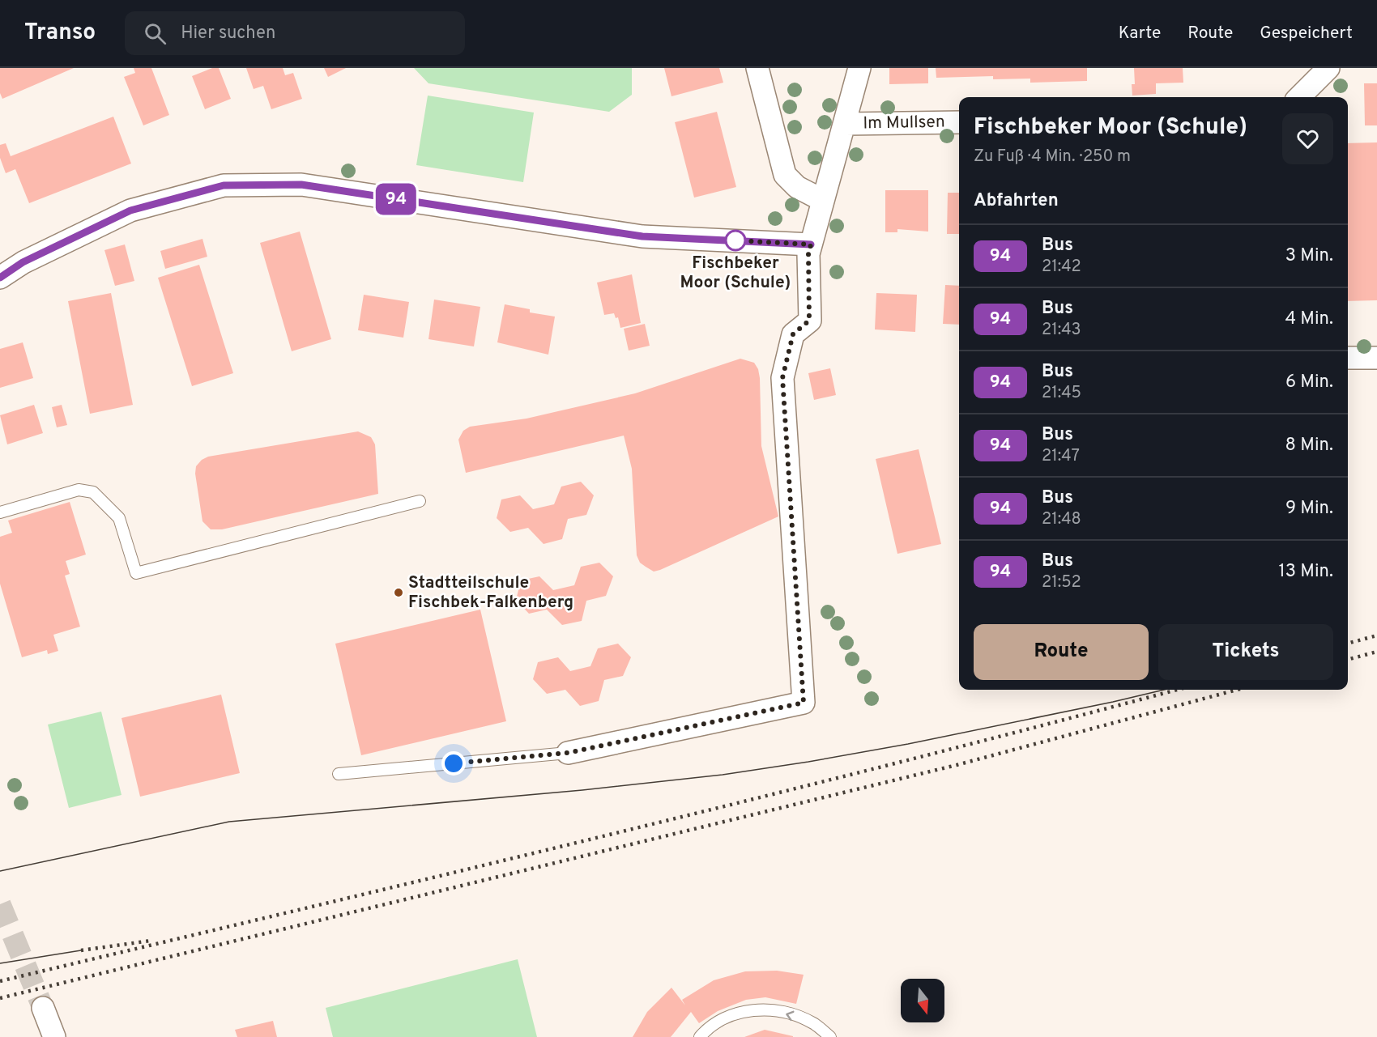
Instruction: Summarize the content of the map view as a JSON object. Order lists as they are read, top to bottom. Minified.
{"streets":{"street":["Im Mullsen"]},"places":["Fischbeker Moor (Schule)","Stadtteilschule Fischbek-Falkenberg"],"lines":["bus line 94"],"north":"bottom","page":{"header":"Transo","search":"Hier suchen","nav":["Karte","Route","Gespeichert"],"on_map":"94","heading":[["Fischbeker Moor (Schule)","Zu Fuß · 4 Min. · 250 m"],"Abfahrten"],"list":[{"mark":"94","name":"Bus","note":"21:42","value":"3 Min."},{"mark":"94","name":"Bus","note":"21:43","value":"4 Min."},{"mark":"94","name":"Bus","note":"21:45","value":"6 Min."},{"mark":"94","name":"Bus","note":"21:47","value":"8 Min."},{"mark":"94","name":"Bus","note":"21:48","value":"9 Min."},{"mark":"94","name":"Bus","note":"21:52","value":"13 Min."}],"buttons":["Route","Tickets"]}}
